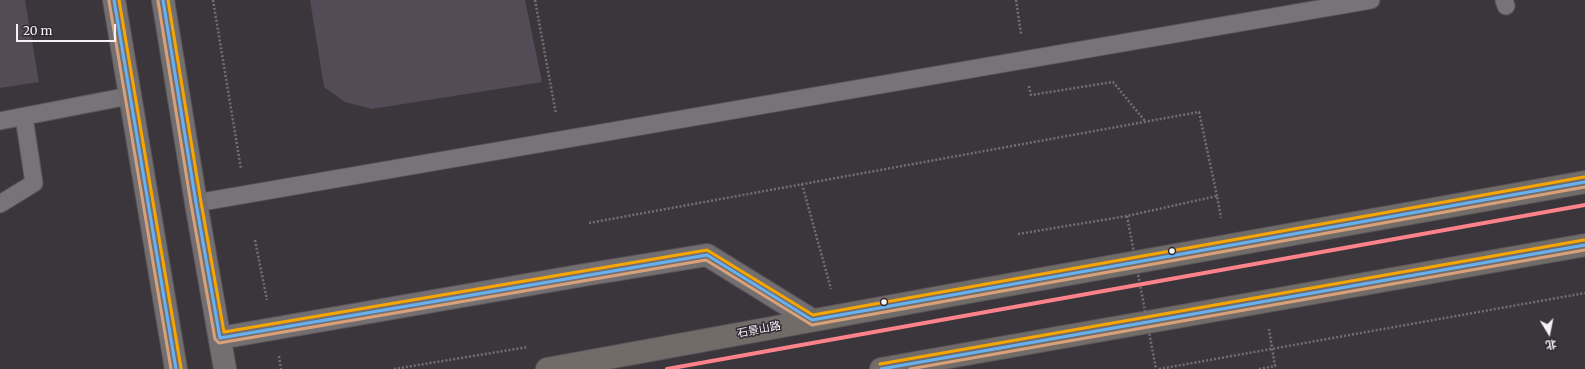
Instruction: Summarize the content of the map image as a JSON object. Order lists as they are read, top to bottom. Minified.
{"streets":{"highway":["石景山路"]},"scale_bar":"20 m","north":"bottom"}
